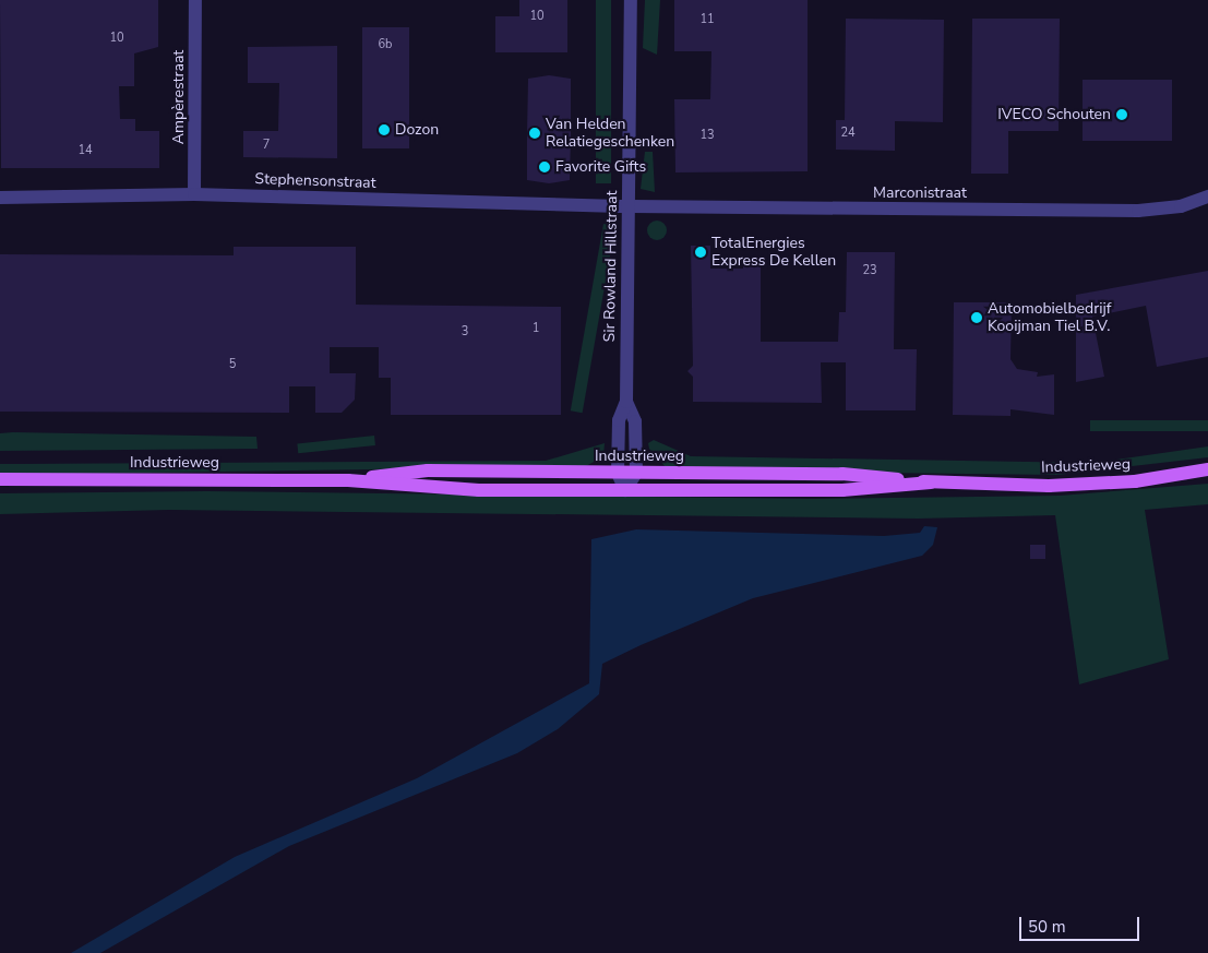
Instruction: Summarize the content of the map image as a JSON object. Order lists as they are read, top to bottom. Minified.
{"streets":{"main road":["Industrieweg"],"street":["Ampèrestraat","Stephensonstraat","Marconistraat","Sir Rowland Hillstraat"]},"crossings":[["Ampèrestraat","Stephensonstraat"],["Stephensonstraat","Marconistraat"],["Stephensonstraat","Sir Rowland Hillstraat"],["Marconistraat","Sir Rowland Hillstraat"],["Sir Rowland Hillstraat","Industrieweg"]],"places":["IVECO Schouten","Dozon","Van Helden Relatiegeschenken","Favorite Gifts","TotalEnergies Express De Kellen","Automobielbedrijf Kooijman Tiel B.V."],"house_numbers":["10","11","10","6b","24","13","7","14","23","1","3","5"],"scale_bar":"50 m"}
